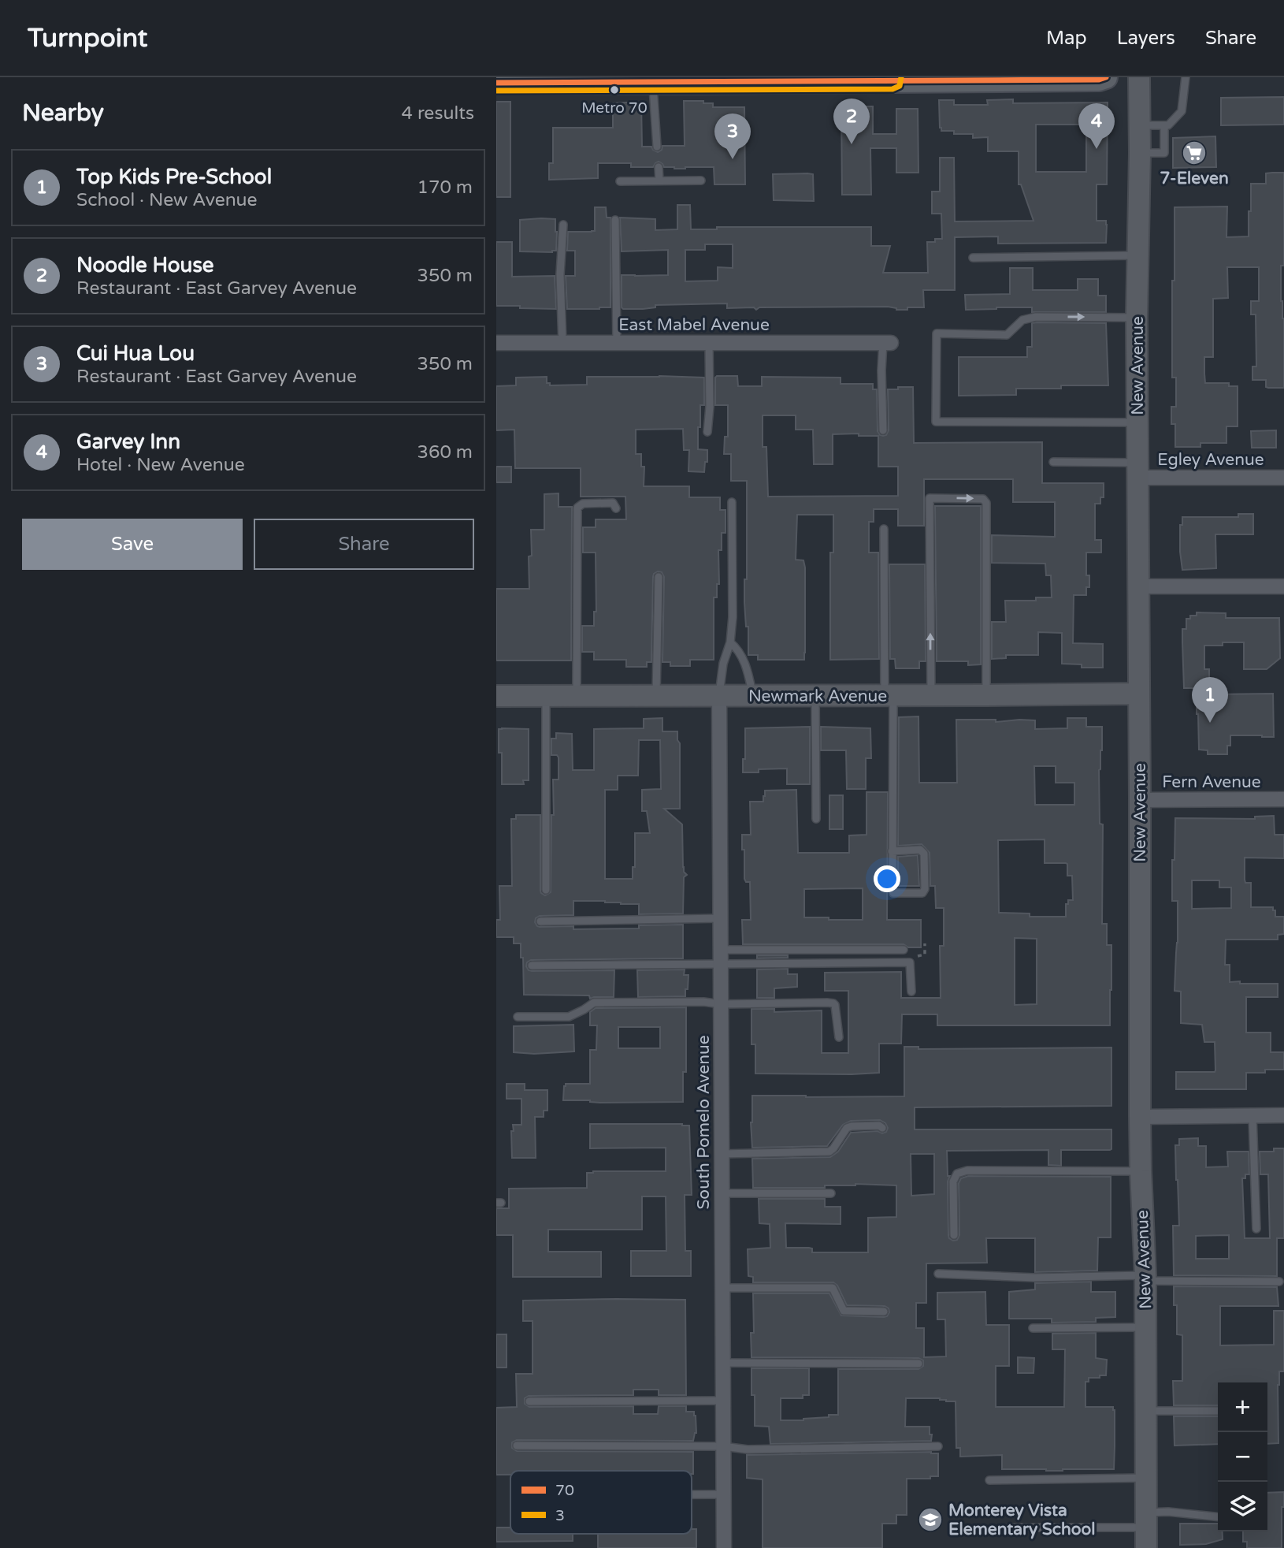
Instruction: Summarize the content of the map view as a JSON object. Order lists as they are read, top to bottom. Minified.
{"streets":{"street":["East Mabel Avenue","New Avenue","Egley Avenue","Newmark Avenue","Fern Avenue","South Pomelo Avenue"]},"crossings":[["New Avenue","Egley Avenue"],["New Avenue","Newmark Avenue"],["New Avenue","Fern Avenue"],["Newmark Avenue","South Pomelo Avenue"]],"places":{"other":["Metro 70"],"supermarket":["7-Eleven"],"school or university":["Monterey Vista Elementary School"]},"lines":["transit line 70","transit line 3"],"legend":["70","3"],"page":{"header":"Turnpoint","nav":["Map","Layers","Share"],"heading":["Nearby","4 results"],"pins":["2","4","3","1"],"list":[{"mark":"1","name":"Top Kids Pre-School","note":"School · New Avenue","value":"170 m"},{"mark":"2","name":"Noodle House","note":"Restaurant · East Garvey Avenue","value":"350 m"},{"mark":"3","name":"Cui Hua Lou","note":"Restaurant · East Garvey Avenue","value":"350 m"},{"mark":"4","name":"Garvey Inn","note":"Hotel · New Avenue","value":"360 m"}],"buttons":["Save","Share"],"map_buttons":["+","−"]}}
